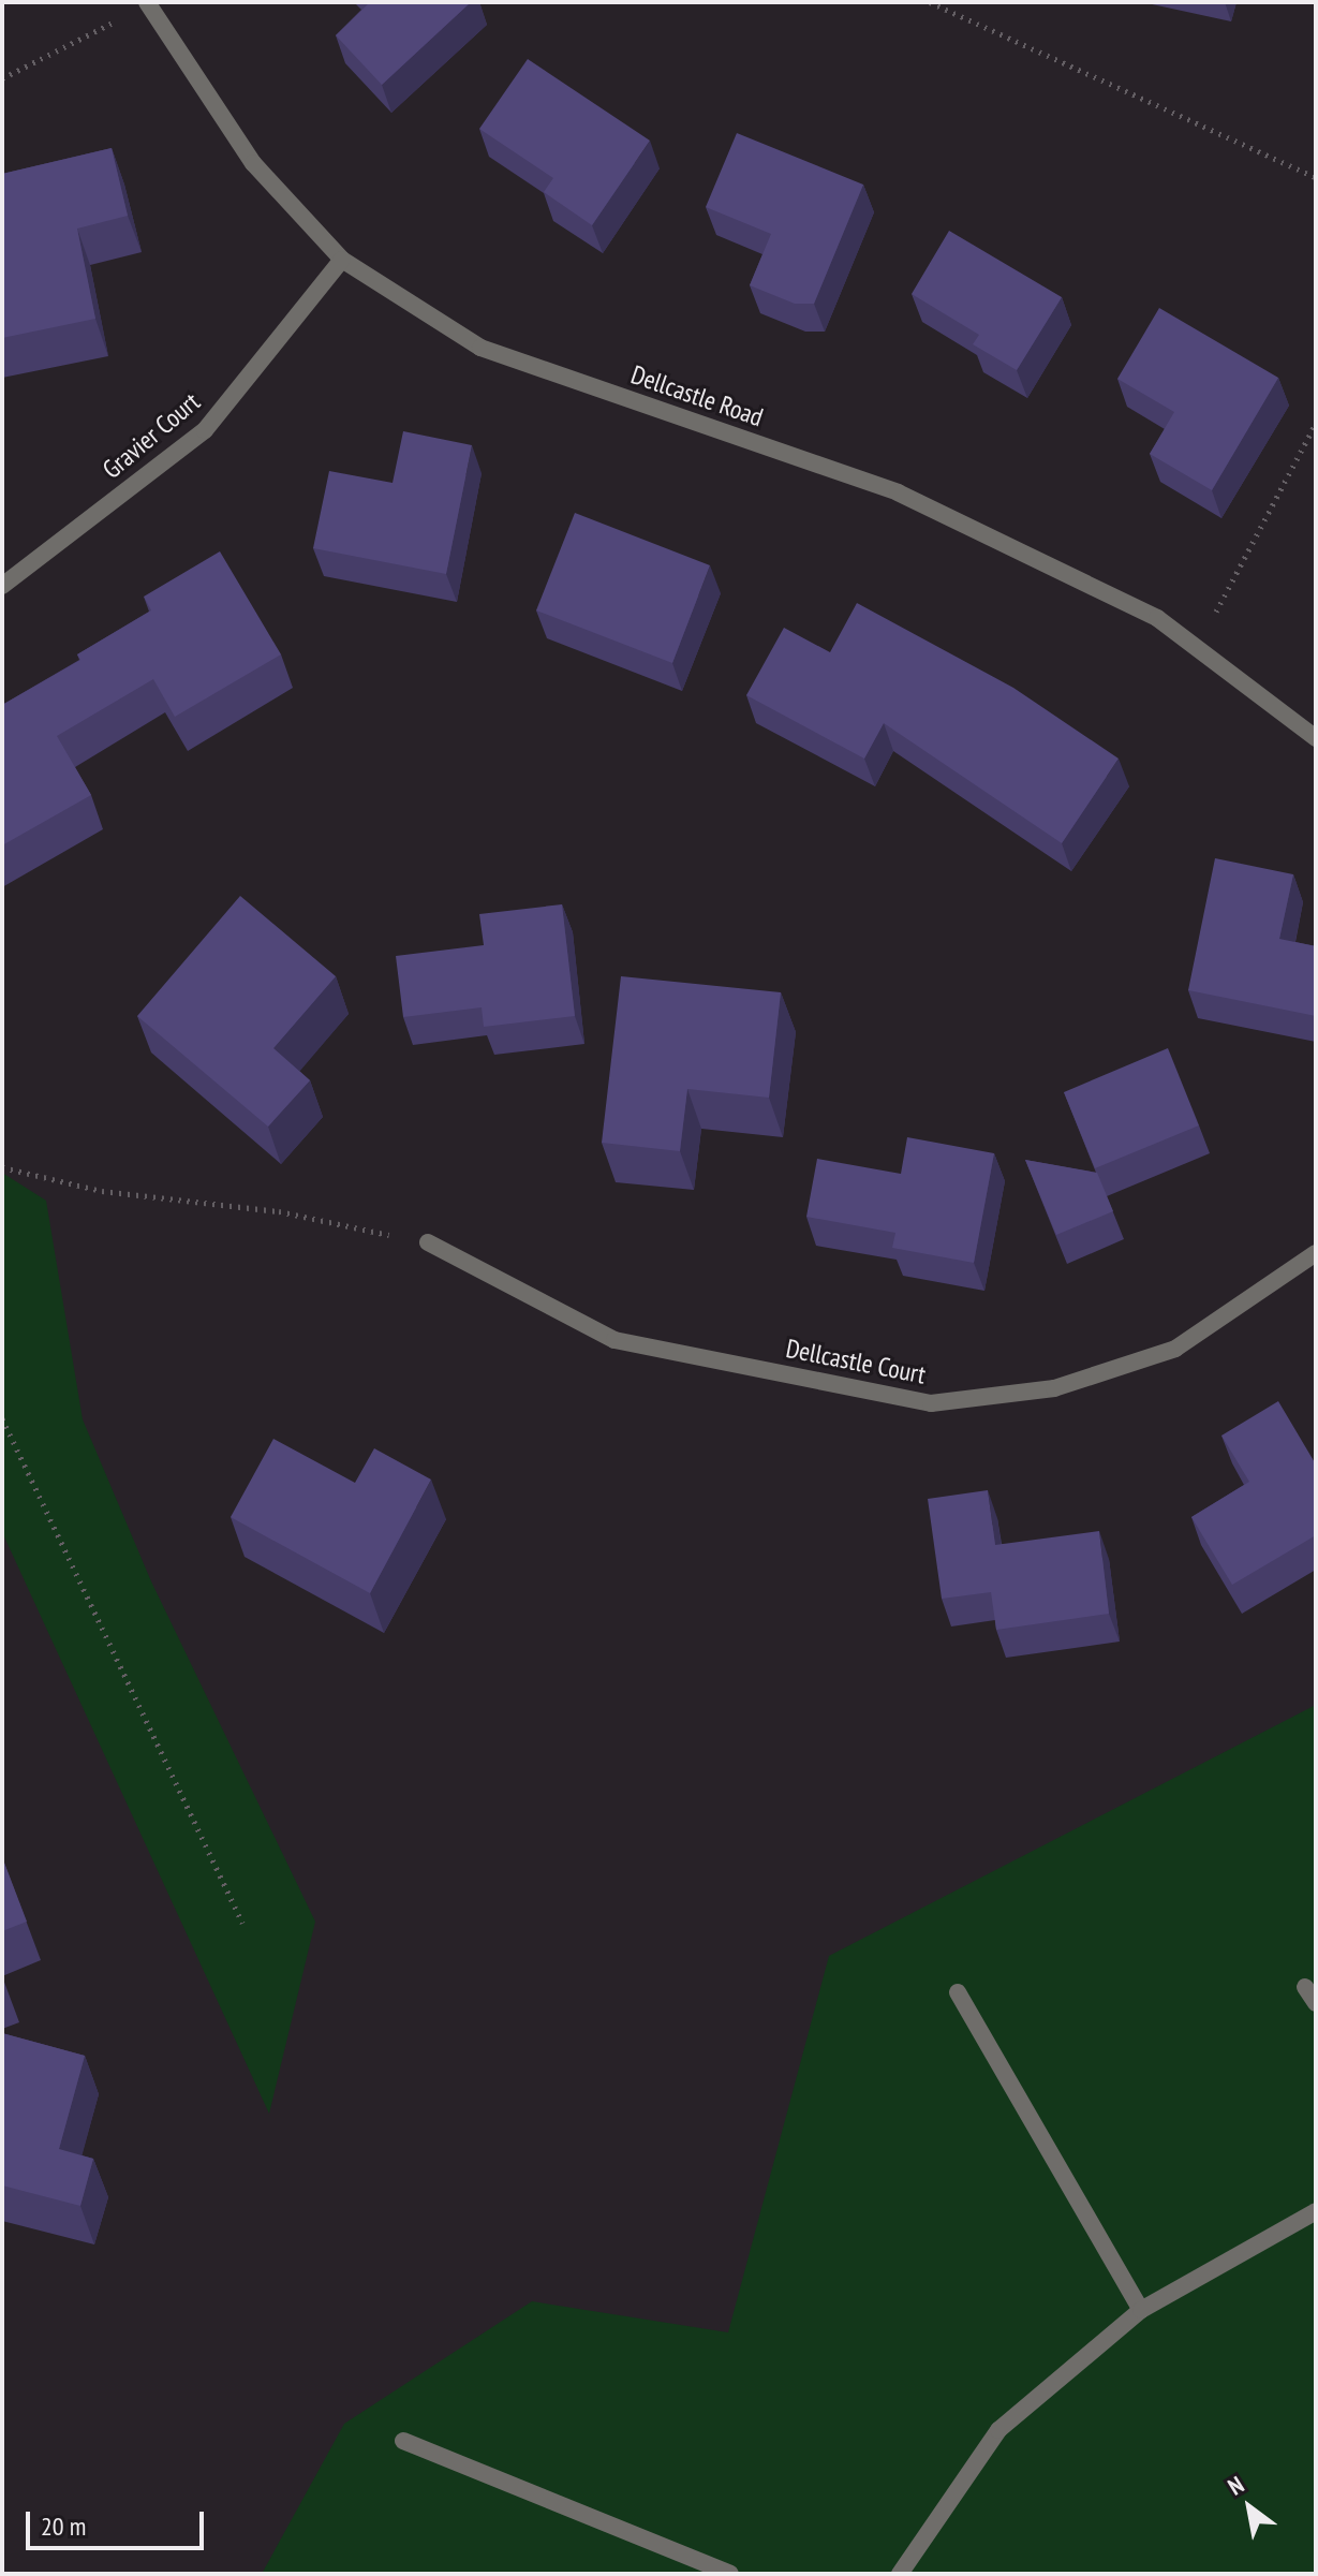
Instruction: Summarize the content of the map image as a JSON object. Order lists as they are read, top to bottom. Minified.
{"streets":{"street":["Dellcastle Road","Gravier Court","Dellcastle Court"]},"crossings":[["Dellcastle Road","Gravier Court"]],"scale_bar":"20 m","north":"top left"}
